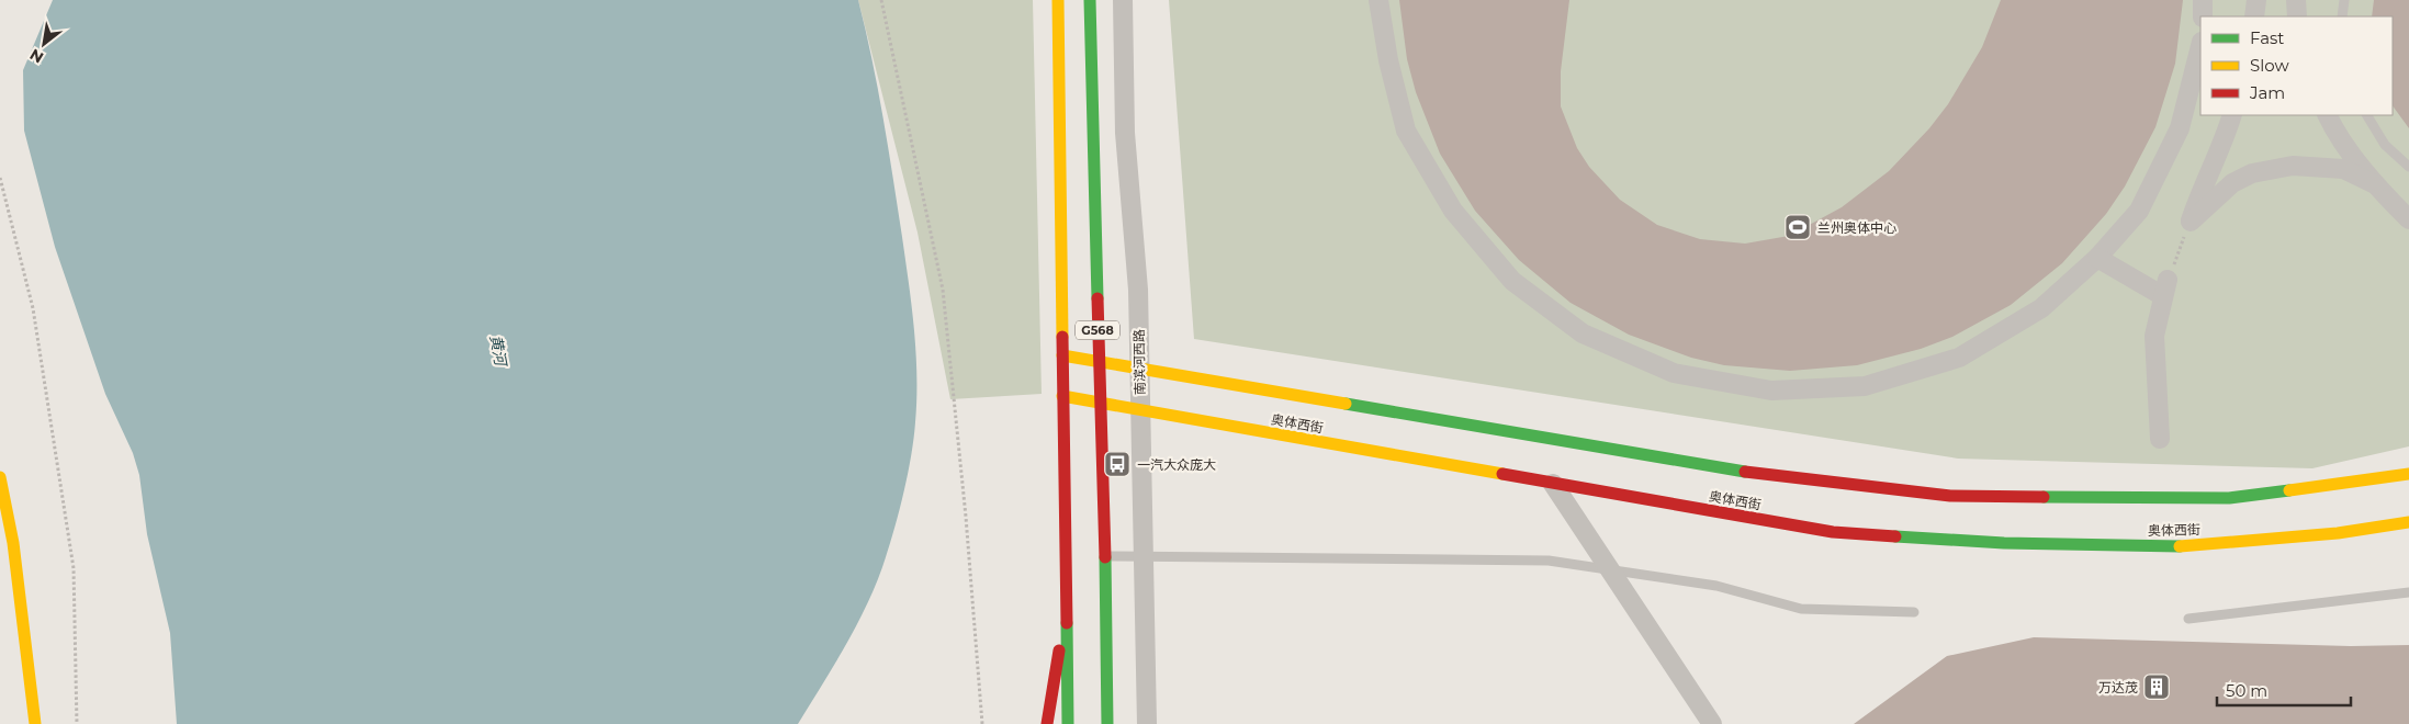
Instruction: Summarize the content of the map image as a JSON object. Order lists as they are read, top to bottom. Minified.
{"streets":{"main road":["G568","奥体西街"],"street":["南滨河西路"]},"crossings":[["G568","奥体西街"],["南滨河西路","奥体西街"]],"water":["黄河"],"places":{"sports":["兰州奥体中心"],"bus stop":["一汽大众庞大"],"building":["万达茂"]},"legend":["Fast","Slow","Jam"],"scale_bar":"50 m","north":"bottom left"}
